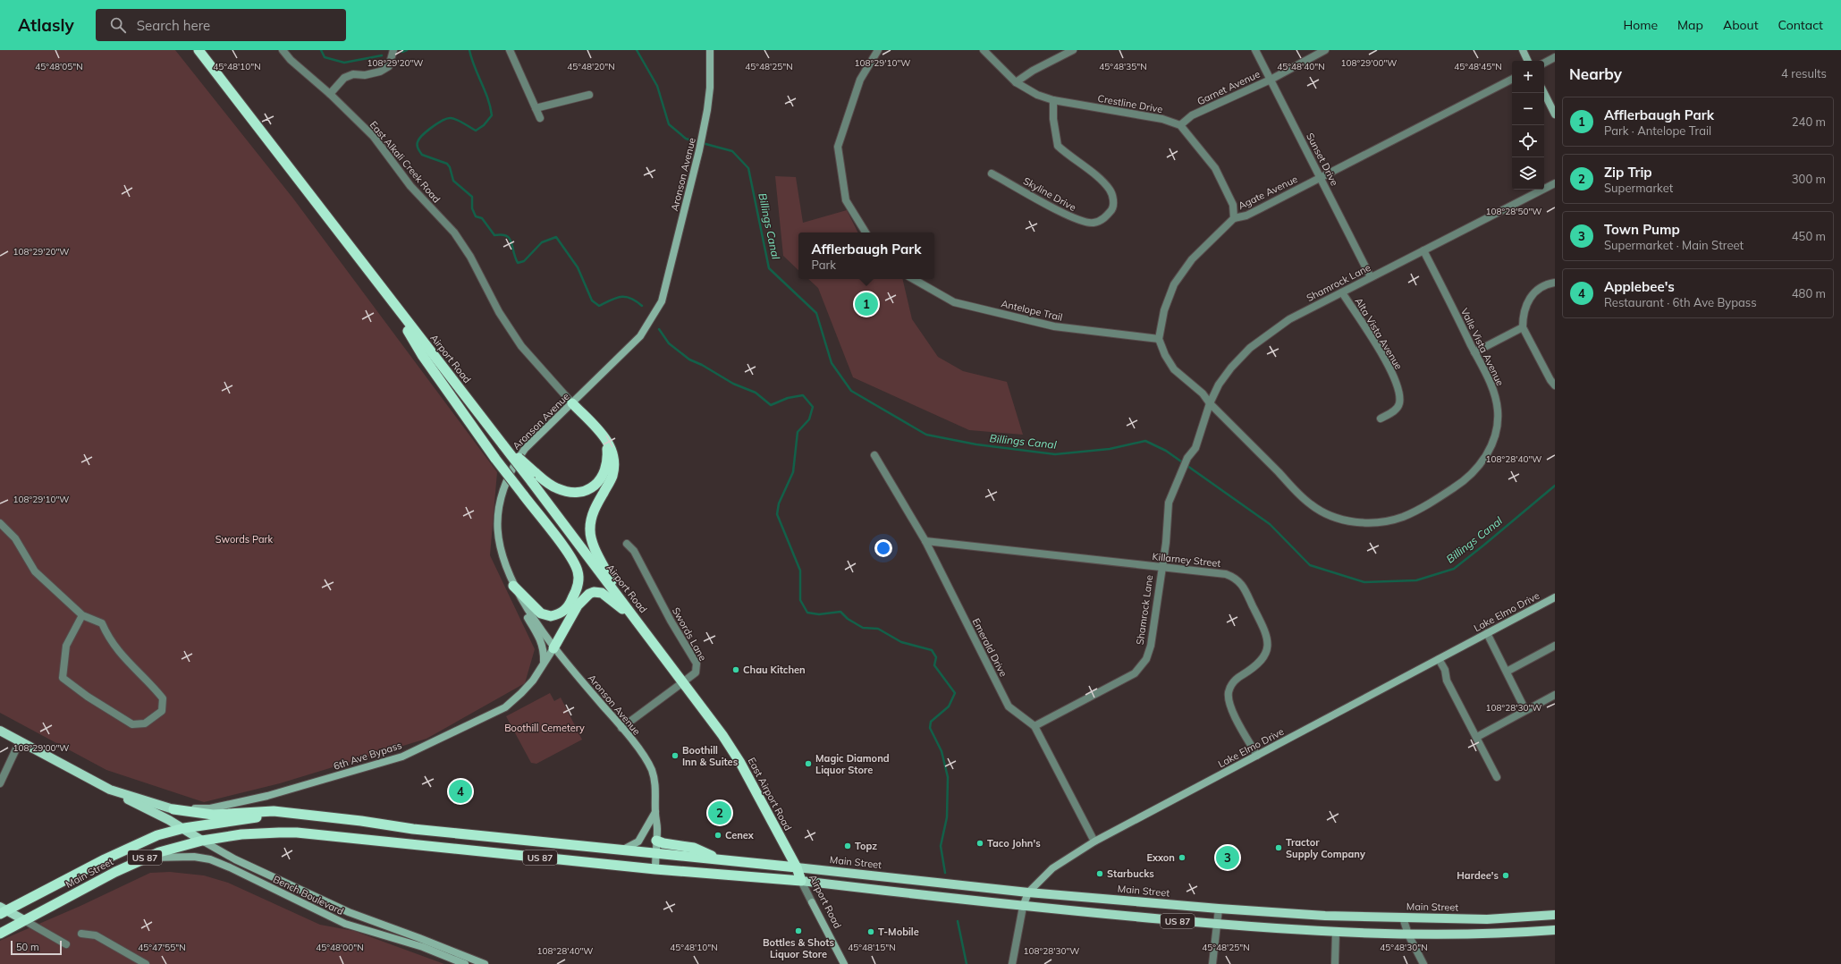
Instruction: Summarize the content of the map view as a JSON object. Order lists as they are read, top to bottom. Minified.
{"streets":{"highway":["Airport Road","East Airport Road","US 87","Main Street"],"main road":["Aronson Avenue","Lake Elmo Drive","6th Ave Bypass","Bench Boulevard"],"street":["Garnet Avenue","Crestline Drive","Sunset Drive","East Alkali Creek Road","Agate Avenue","Skyline Drive","Shamrock Lane","Antelope Trail","Alta Vista Avenue","Valle Vista Avenue","Killarney Street","Swords Lane","Emerald Drive"]},"crossings":[["Garnet Avenue","Crestline Drive"],["Garnet Avenue","Sunset Drive"],["Crestline Drive","Skyline Drive"],["Sunset Drive","Agate Avenue"],["Sunset Drive","Shamrock Lane"],["East Alkali Creek Road","Aronson Avenue"],["Aronson Avenue","Swords Lane"],["Aronson Avenue","6th Ave Bypass"],["Aronson Avenue","US 87"],["Aronson Avenue","Main Street"],["Agate Avenue","Antelope Trail"],["Shamrock Lane","Alta Vista Avenue"],["Shamrock Lane","Valle Vista Avenue"],["Shamrock Lane","Killarney Street"],["Shamrock Lane","Emerald Drive"],["Airport Road","Swords Lane"],["Airport Road","East Airport Road"],["Airport Road","US 87"],["Airport Road","Main Street"],["Killarney Street","Lake Elmo Drive"],["Killarney Street","Emerald Drive"],["Lake Elmo Drive","Emerald Drive"],["Lake Elmo Drive","US 87"],["Lake Elmo Drive","Main Street"],["Swords Lane","East Airport Road"],["East Airport Road","US 87"],["East Airport Road","Main Street"],["US 87","Main Street"],["Main Street","Bench Boulevard"]],"water":["Billings Canal"],"parks":["Swords Park","Boothill Cemetery"],"places":["Chau Kitchen","Boothill Inn & Suites","Magic Diamond Liquor Store","Cenex","Taco John's","Topz","Tractor Supply Company","Exxon","Starbucks","Hardee's","Bottles & Shots Liquor Store","T-Mobile"],"scale_bar":"50 m","page":{"header":"Atlasly","search":"Search here","nav":["Home","Map","About","Contact"],"heading":["Nearby","4 results"],"map_buttons":["+","−"],"list":[{"mark":"1","name":"Afflerbaugh Park","note":"Park · Antelope Trail","value":"240 m"},{"mark":"2","name":"Zip Trip","note":"Supermarket","value":"300 m"},{"mark":"3","name":"Town Pump","note":"Supermarket · Main Street","value":"450 m"},{"mark":"4","name":"Applebee's","note":"Restaurant · 6th Ave Bypass","value":"480 m"}],"popup":["Afflerbaugh Park","Park"],"pins":["1","4","2","3"],"scale":"50 m"},"coordinates":["108°29'20\"W","108°29'10\"W","108°29'00\"W","45°48'05\"N","45°48'10\"N","45°48'20\"N","45°48'25\"N","45°48'35\"N","45°48'40\"N","45°48'45\"N","108°28'50\"W","108°28'40\"W","108°28'30\"W","45°47'55\"N","45°48'00\"N","45°48'15\"N","45°48'30\"N"]}
